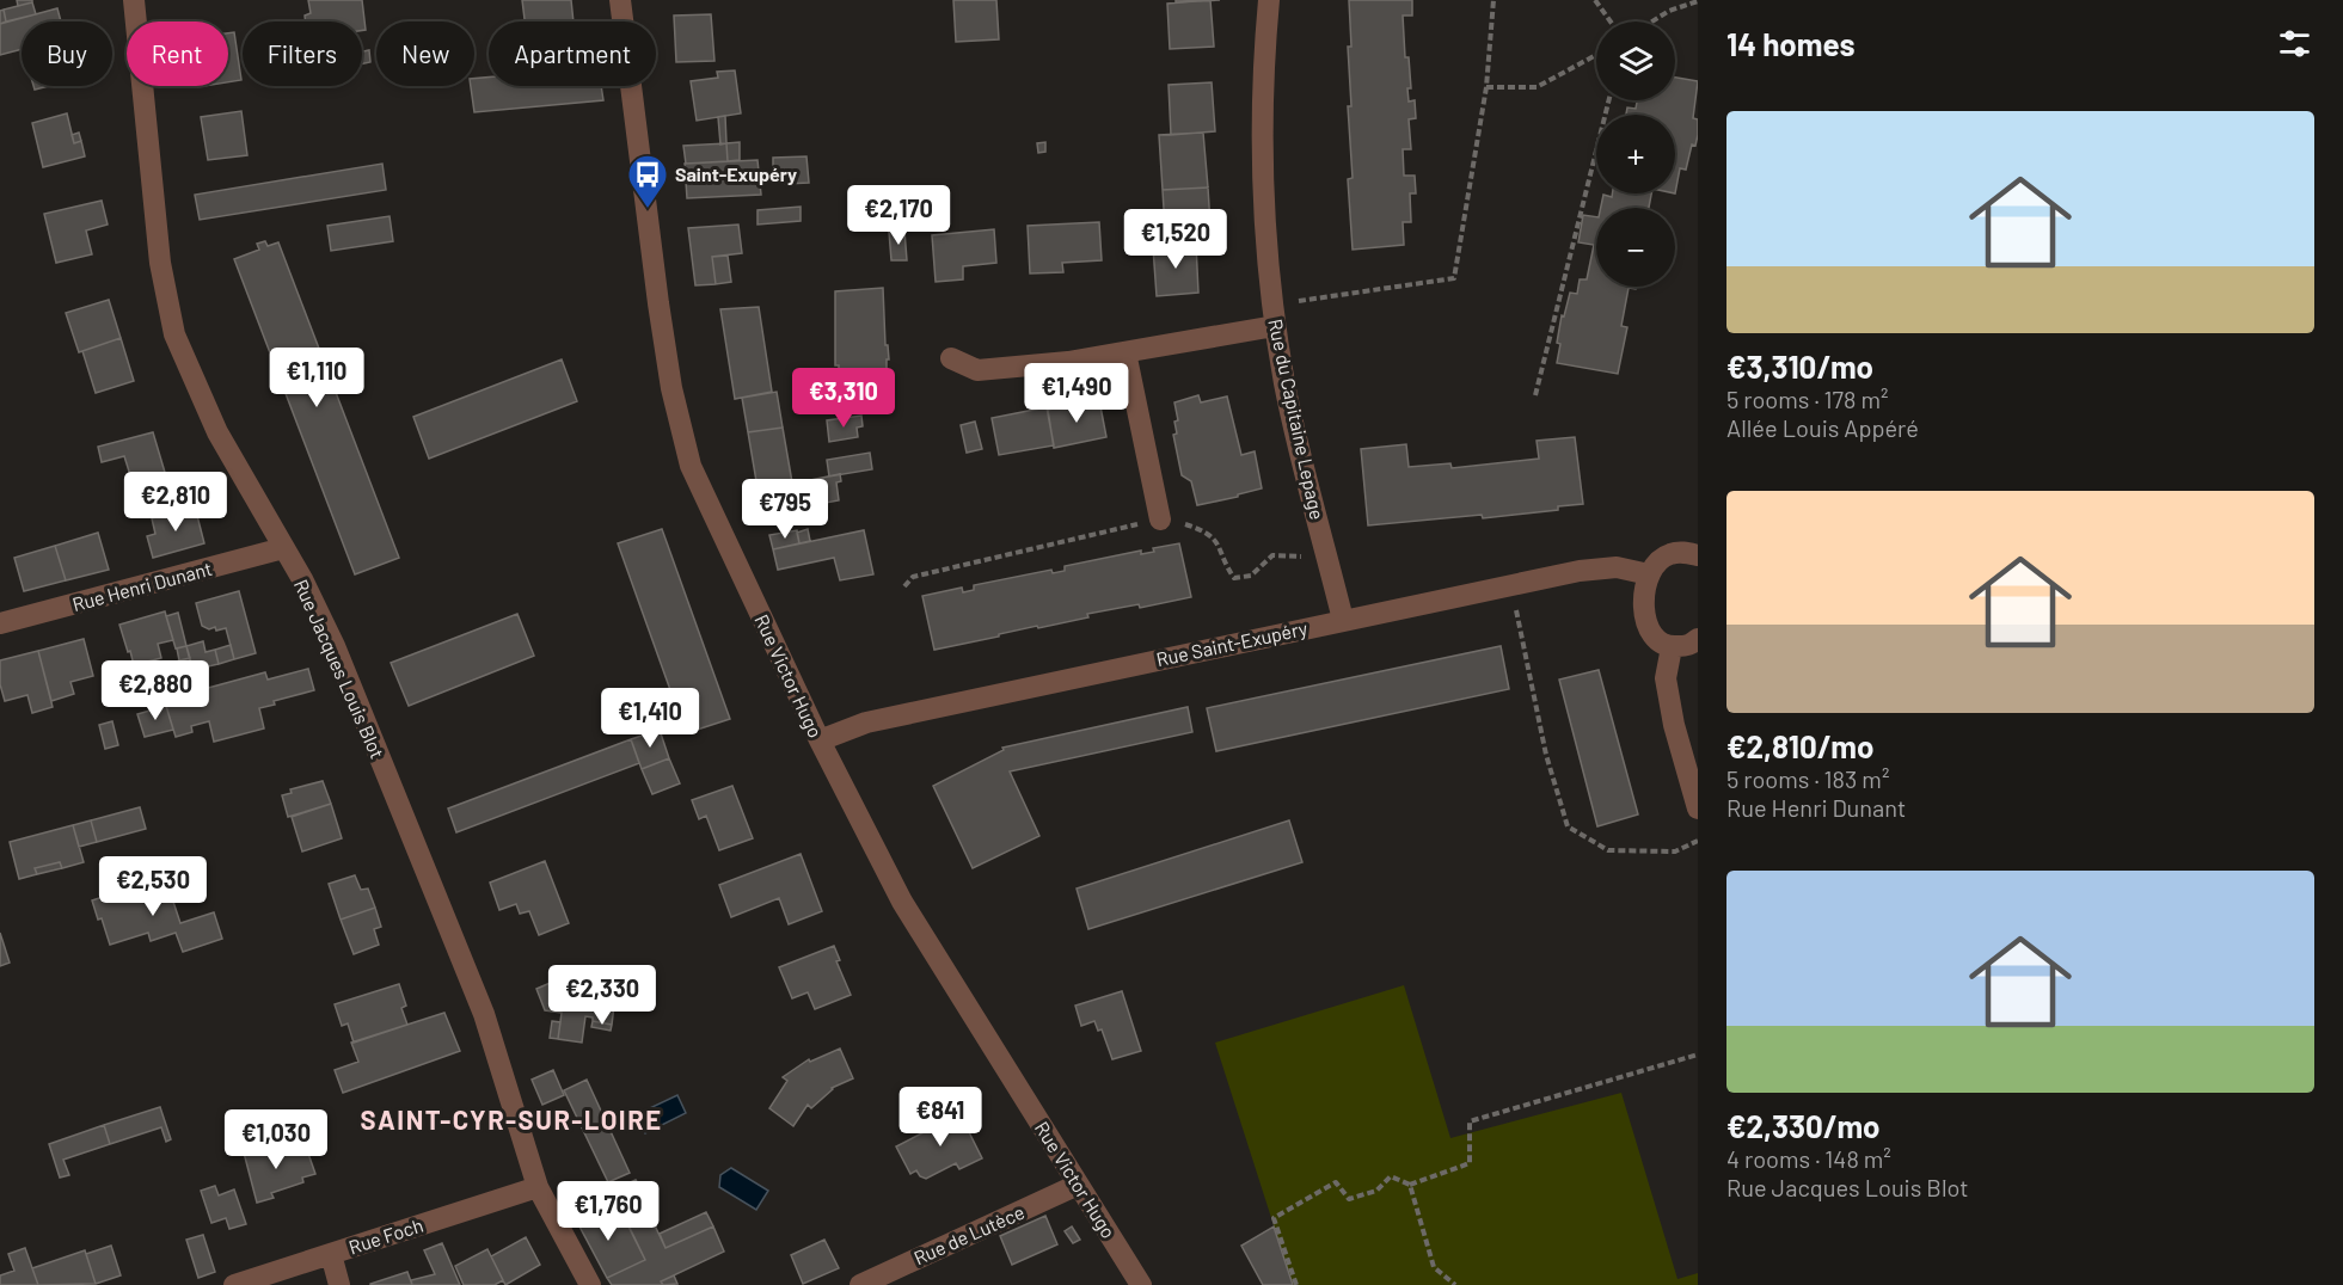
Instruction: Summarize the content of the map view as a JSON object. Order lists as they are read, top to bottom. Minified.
{"streets":{"street":["Rue du Capitaine Lepage","Rue Henri Dunant","Rue Saint-Exupéry","Rue Jacques Louis Blot","Rue Victor Hugo","Rue de Lutèce","Rue Foch"]},"crossings":[["Rue du Capitaine Lepage","Rue Saint-Exupéry"],["Rue Henri Dunant","Rue Jacques Louis Blot"],["Rue Saint-Exupéry","Rue Victor Hugo"],["Rue Jacques Louis Blot","Rue Foch"],["Rue Victor Hugo","Rue de Lutèce"]],"districts":["SAINT-CYR-SUR-LOIRE"],"places":{"bus stop":["Saint-Exupéry"]},"page":{"heading":"14 homes","map_buttons":["+","−"],"chip":["Buy","Rent","Filters","New","Apartment"],"list":[{"name":"€3,310/mo","note":"5 rooms · 178 m² · Allée Louis Appéré"},{"name":"€2,810/mo","note":"5 rooms · 183 m² · Rue Henri Dunant"},{"name":"€2,330/mo","note":"4 rooms · 148 m² · Rue Jacques Louis Blot"}],"price":["€2,170","€1,520","€1,110","€1,490","€3,310","€2,810","€795","€2,880","€1,410","€2,530","€2,330","€841","€1,030","€1,760"]}}
